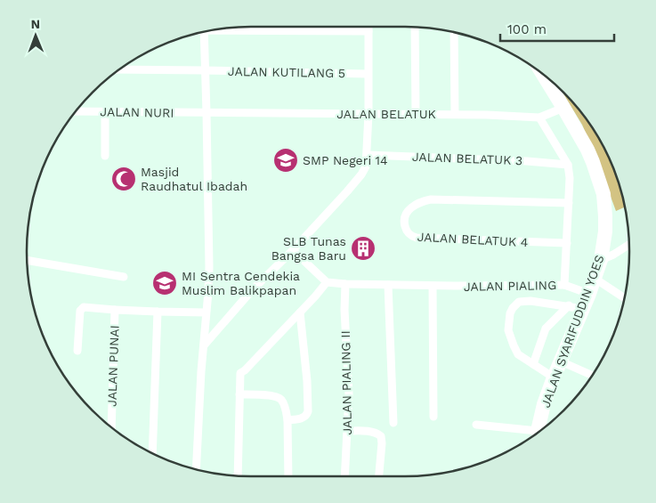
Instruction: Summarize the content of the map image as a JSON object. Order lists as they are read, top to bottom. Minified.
{"streets":{"highway":["JALAN SYARIFUDDIN YOES"],"street":["JALAN KUTILANG 5","JALAN NURI","JALAN BELATUK","JALAN BELATUK 3","JALAN BELATUK 4","JALAN PIALING","JALAN PUNAI","JALAN PIALING II"]},"crossings":[["JALAN NURI","JALAN BELATUK"],["JALAN BELATUK","JALAN PIALING"],["JALAN BELATUK","JALAN SYARIFUDDIN YOES"],["JALAN BELATUK 3","JALAN PIALING"],["JALAN BELATUK 4","JALAN PIALING"],["JALAN PIALING","JALAN PIALING II"]],"places":{"school or university":["SMP Negeri 14","MI Sentra Cendekia Muslim Balikpapan"],"mosque":["Masjid Raudhatul Ibadah"],"building":["SLB Tunas Bangsa Baru"]},"scale_bar":"100 m","north":"top"}
